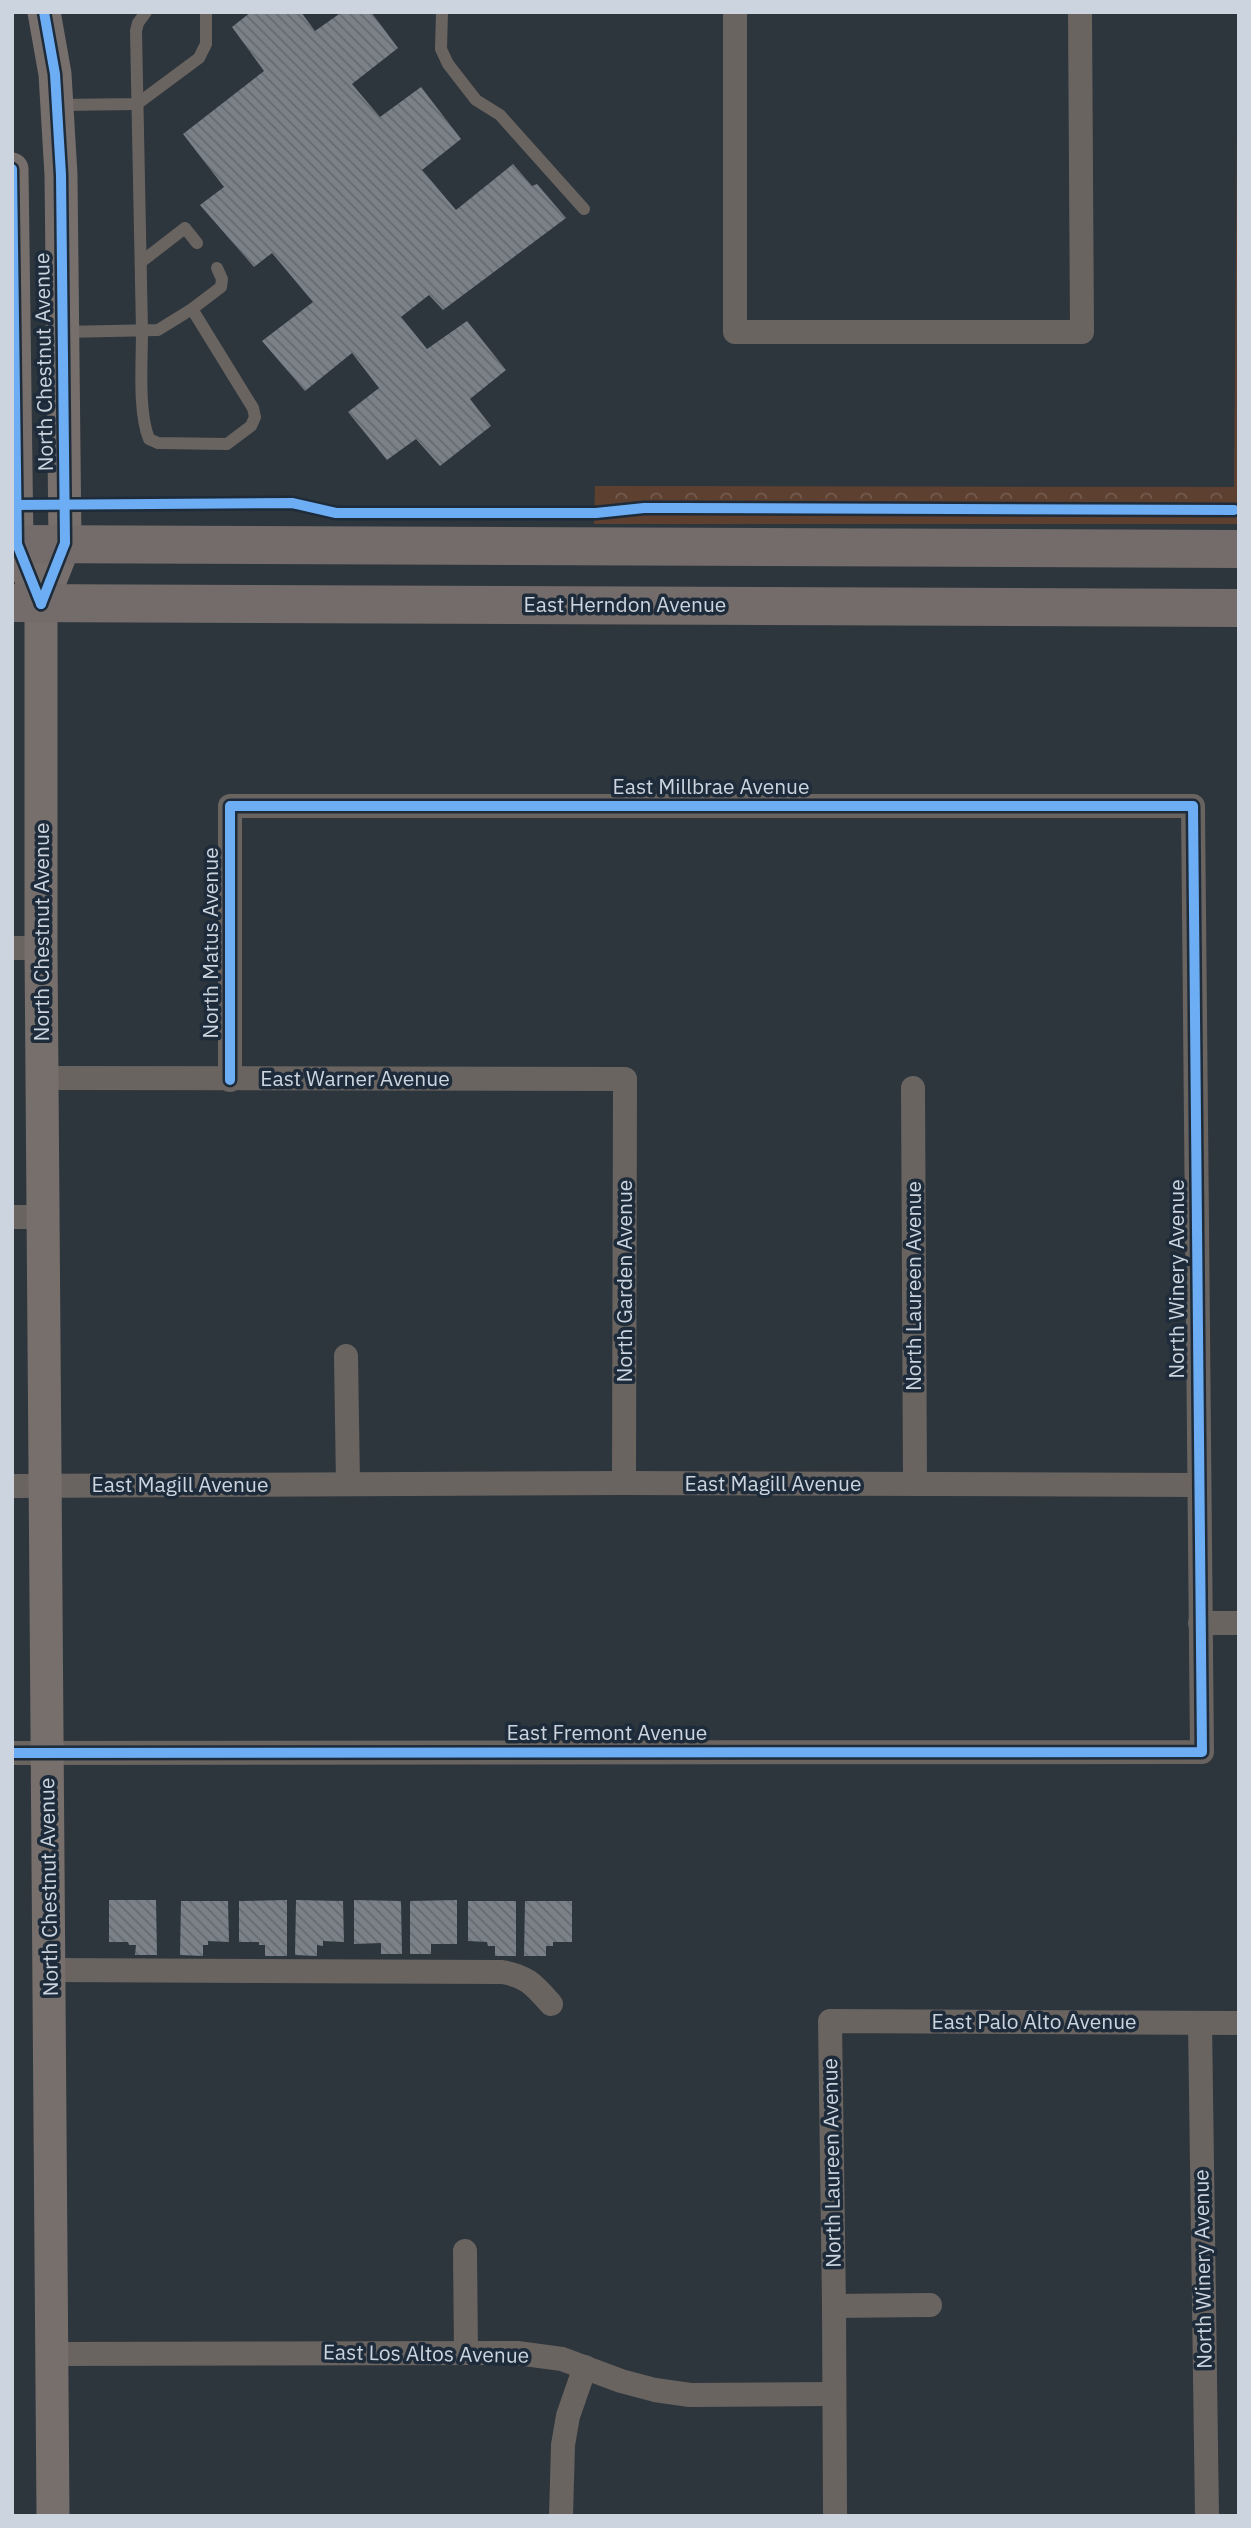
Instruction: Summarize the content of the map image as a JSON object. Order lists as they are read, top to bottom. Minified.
{"streets":{"main road":["East Herndon Avenue"],"street":["North Chestnut Avenue","East Millbrae Avenue","North Matus Avenue","East Warner Avenue","North Winery Avenue","North Garden Avenue","North Laureen Avenue","East Magill Avenue","East Fremont Avenue","East Palo Alto Avenue","East Los Altos Avenue"]},"crossings":[["North Chestnut Avenue","East Herndon Avenue"],["North Chestnut Avenue","East Warner Avenue"],["North Chestnut Avenue","East Magill Avenue"],["North Chestnut Avenue","East Fremont Avenue"],["North Chestnut Avenue","East Los Altos Avenue"],["East Millbrae Avenue","North Matus Avenue"],["East Millbrae Avenue","North Winery Avenue"],["North Matus Avenue","East Warner Avenue"],["East Warner Avenue","North Garden Avenue"],["North Winery Avenue","East Magill Avenue"],["North Winery Avenue","East Fremont Avenue"],["North Winery Avenue","East Palo Alto Avenue"],["North Garden Avenue","East Magill Avenue"],["North Laureen Avenue","East Magill Avenue"],["North Laureen Avenue","East Palo Alto Avenue"],["North Laureen Avenue","East Los Altos Avenue"]]}
